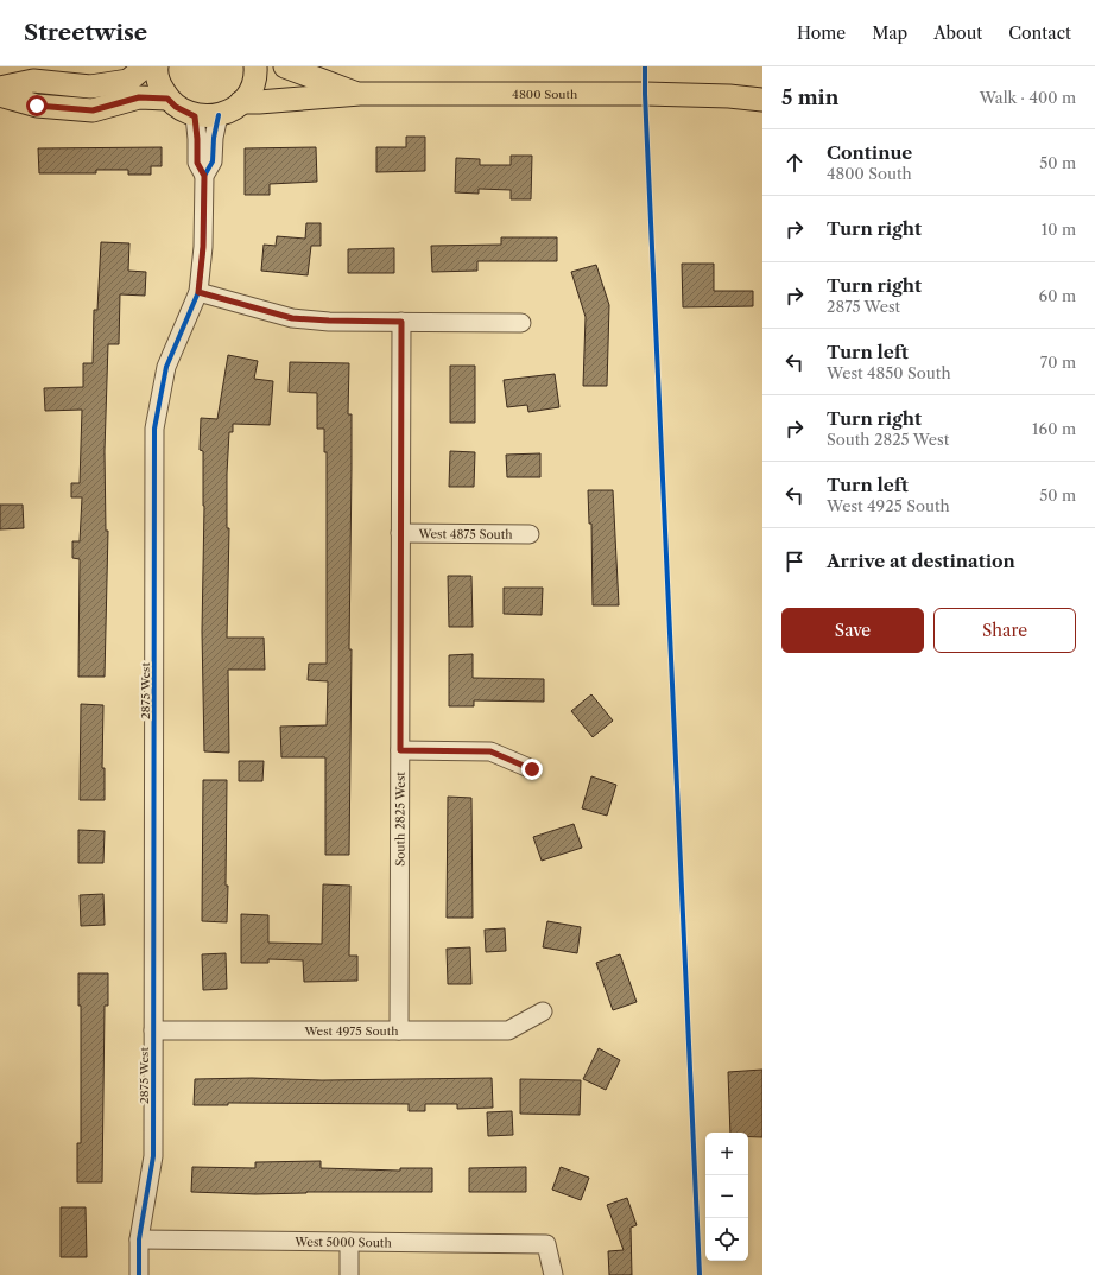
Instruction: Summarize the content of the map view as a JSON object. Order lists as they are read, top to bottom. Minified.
{"streets":{"main road":["4800 South"],"street":["West 4875 South","2875 West","South 2825 West","West 4975 South","West 5000 South"]},"crossings":[["West 4875 South","South 2825 West"],["2875 West","West 4975 South"],["2875 West","West 5000 South"],["South 2825 West","West 4975 South"]],"page":{"header":"Streetwise","nav":["Home","Map","About","Contact"],"heading":["5 min","Walk · 400 m"],"list":[["Continue","4800 South","50 m"],["Turn right","10 m"],["Turn right","2875 West","60 m"],["Turn left","West 4850 South","70 m"],["Turn right","South 2825 West","160 m"],["Turn left","West 4925 South","50 m"],"Arrive at destination"],"buttons":["Save","Share"],"map_buttons":["+","−"]}}
